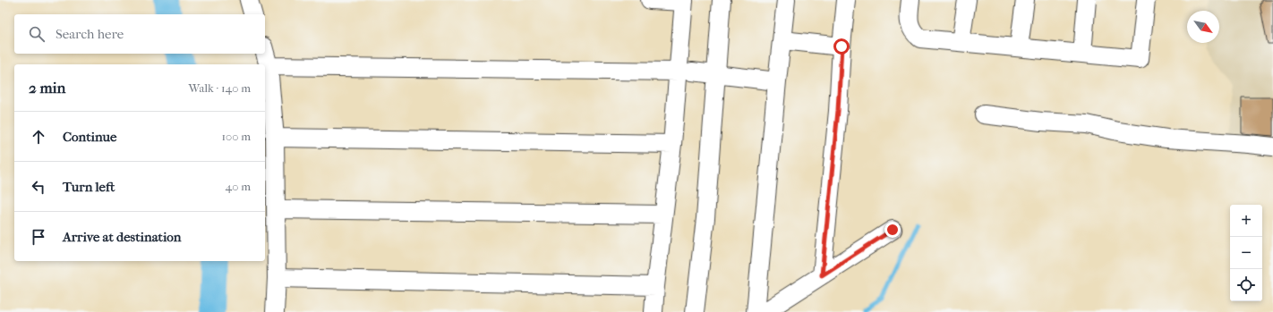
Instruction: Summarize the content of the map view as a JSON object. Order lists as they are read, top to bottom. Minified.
{"north":"bottom right","page":{"search":"Search here","heading":["2 min","Walk · 140 m"],"list":[["Continue","100 m"],["Turn left","40 m"],"Arrive at destination"],"map_buttons":["+","−"]}}
